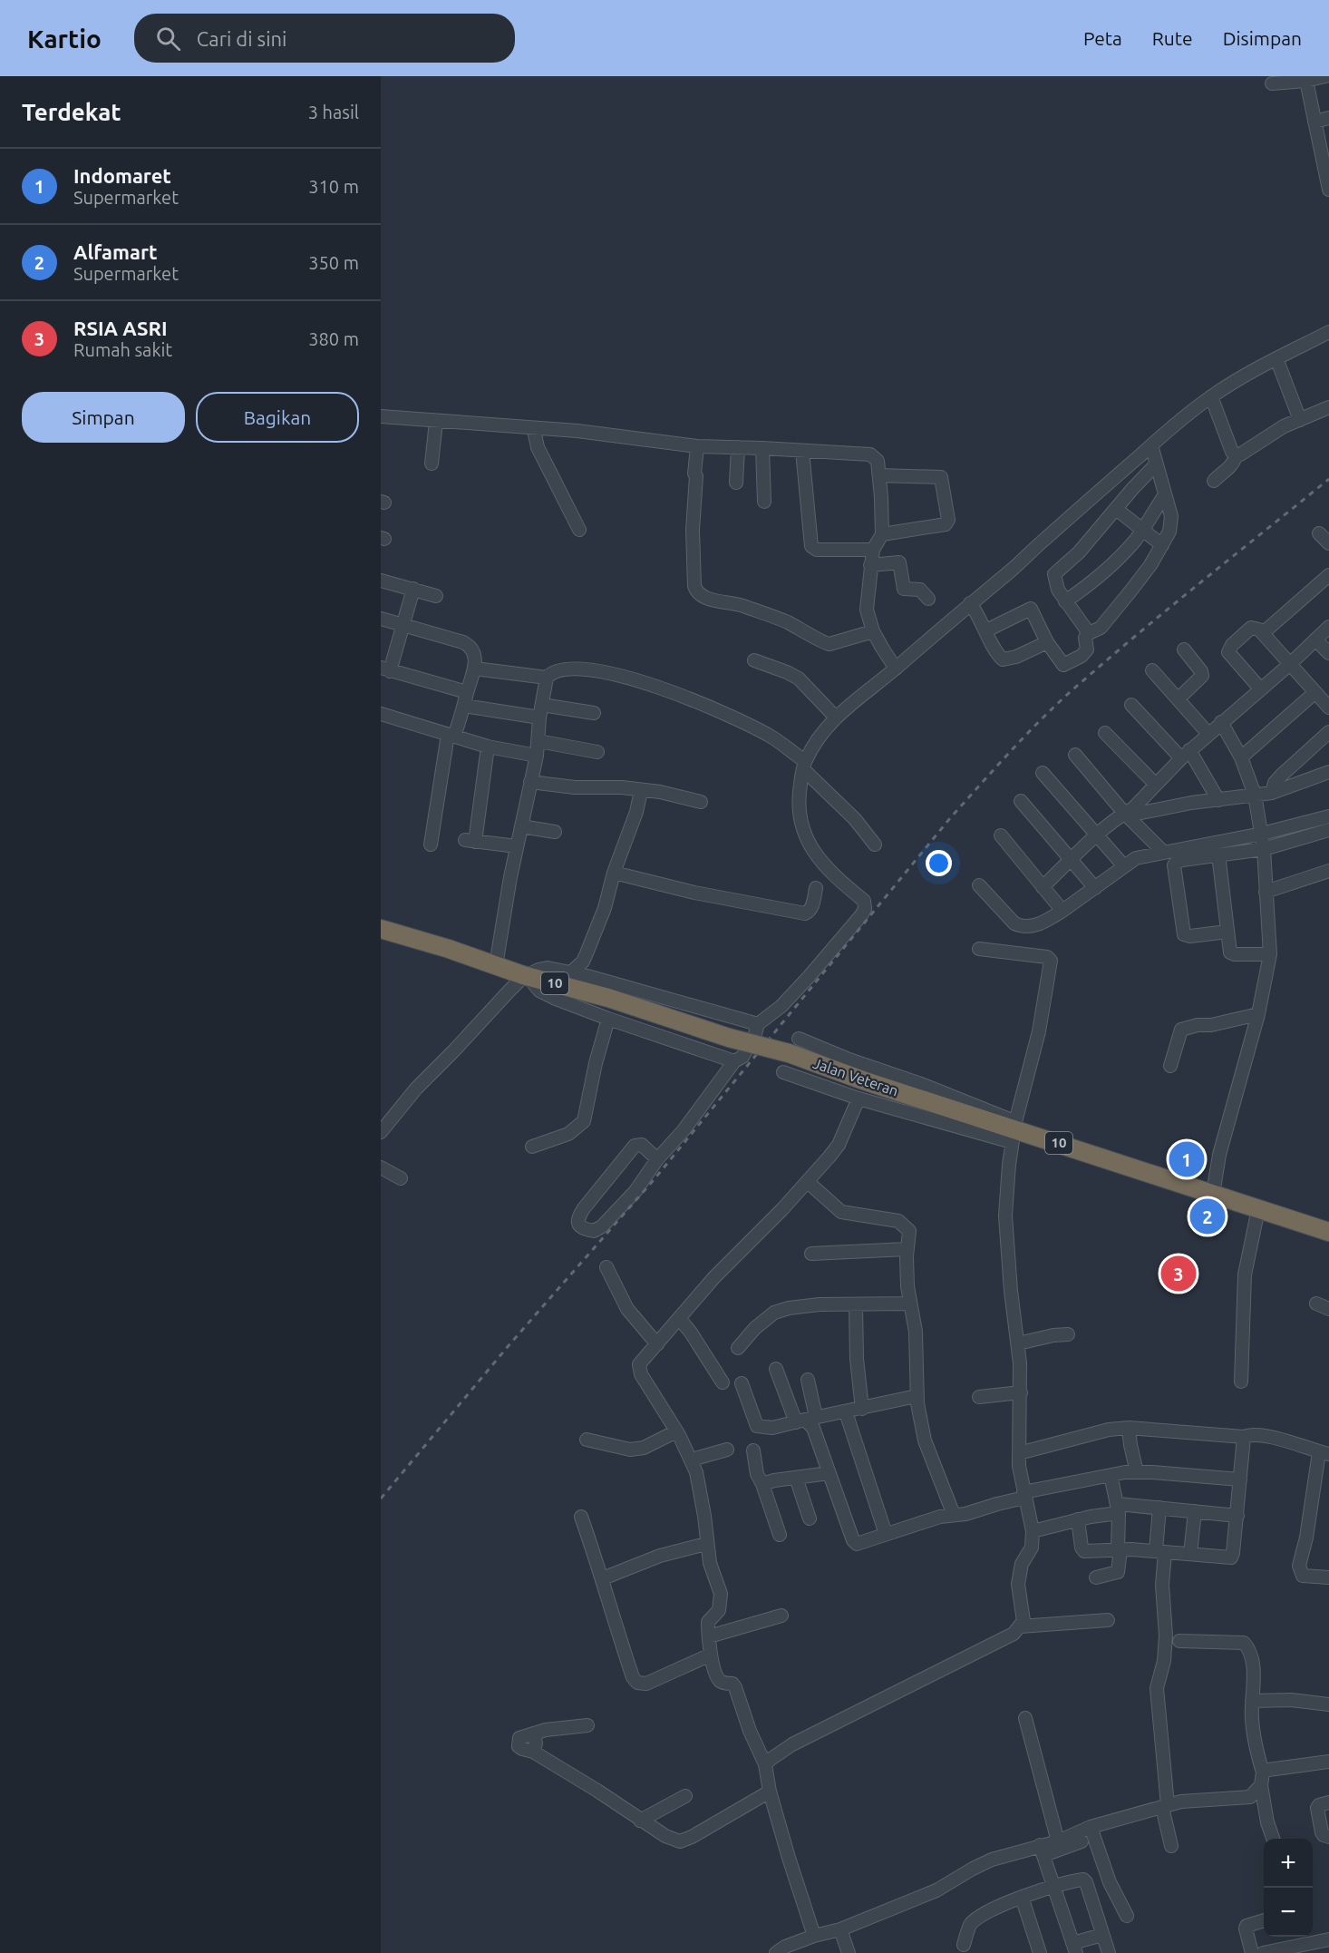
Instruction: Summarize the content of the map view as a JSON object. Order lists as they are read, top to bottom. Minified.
{"streets":{"highway":["10","Jalan Veteran"]},"page":{"header":"Kartio","search":"Cari di sini","nav":["Peta","Rute","Disimpan"],"heading":["Terdekat","3 hasil"],"list":[{"mark":"1","name":"Indomaret","note":"Supermarket","value":"310 m"},{"mark":"2","name":"Alfamart","note":"Supermarket","value":"350 m"},{"mark":"3","name":"RSIA ASRI","note":"Rumah sakit","value":"380 m"}],"buttons":["Simpan","Bagikan"],"pins":["1","2","3"],"map_buttons":["+","−"]}}
